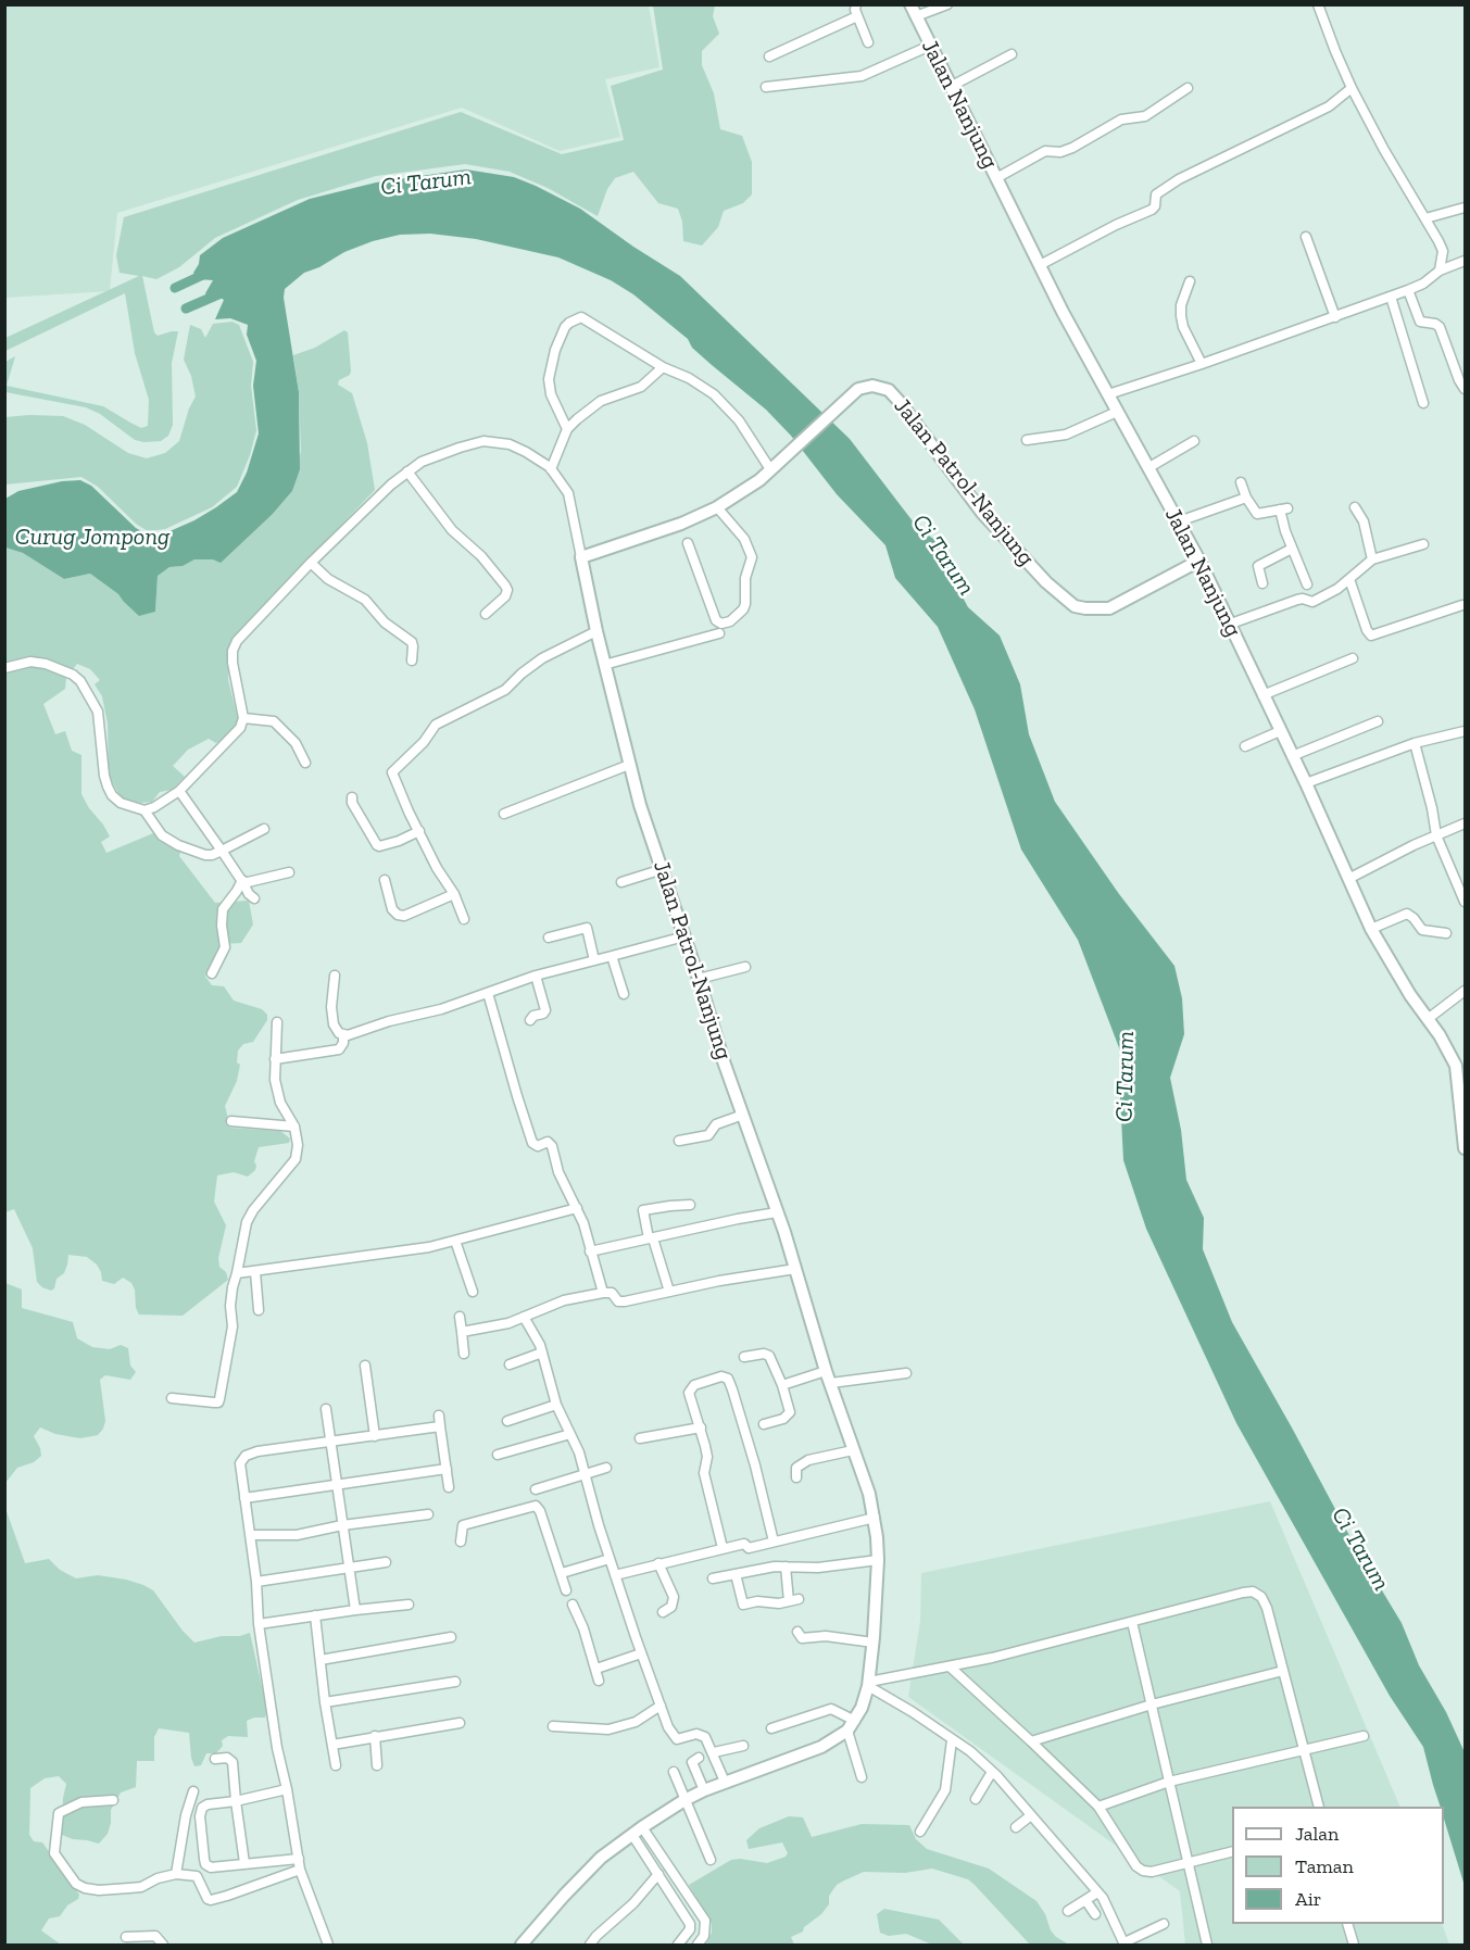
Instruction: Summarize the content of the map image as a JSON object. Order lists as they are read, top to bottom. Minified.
{"streets":{"main road":["Jalan Nanjung","Jalan Patrol-Nanjung"]},"crossings":[["Jalan Nanjung","Jalan Patrol-Nanjung"]],"water":["Ci Tarum","Curug Jompong"],"legend":["Jalan","Taman","Air"]}
